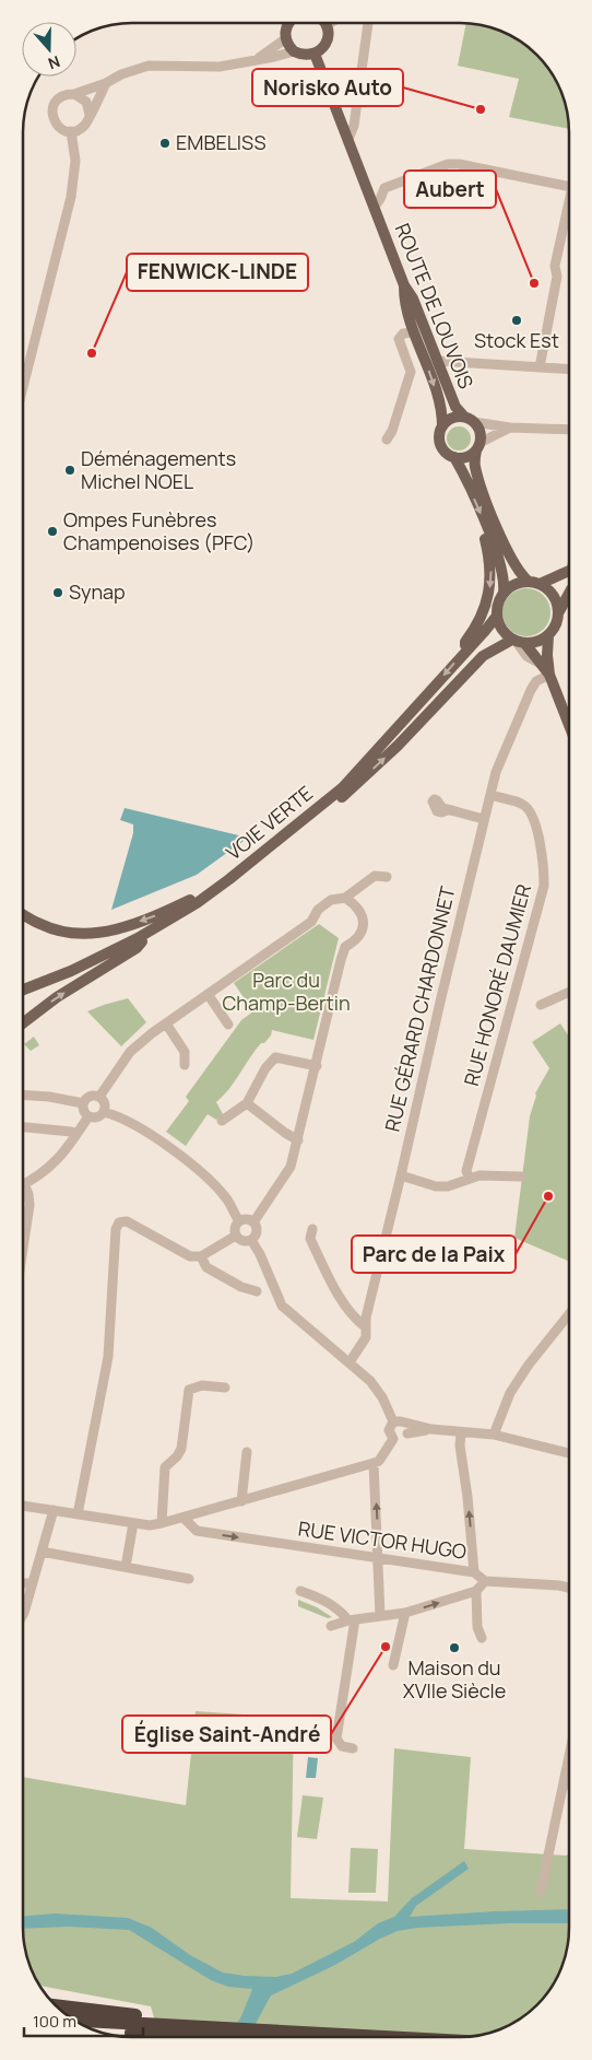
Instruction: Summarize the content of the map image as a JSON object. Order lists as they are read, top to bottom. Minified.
{"streets":{"main road":["ROUTE DE LOUVOIS","VOIE VERTE"],"street":["RUE HONORÉ DAUMIER","RUE GÉRARD CHARDONNET","RUE VICTOR HUGO"]},"crossings":[["RUE HONORÉ DAUMIER","RUE GÉRARD CHARDONNET"]],"parks":["Parc du Champ-Bertin"],"places":["Norisko Auto","EMBELISS","Aubert","Stock Est","FENWICK-LINDE","Déménagements Michel NOEL","Ompes Funèbres Champenoises (PFC)","Synap","Parc de la Paix","Église Saint-André","Maison du XVIIe Siècle"],"scale_bar":"100 m","north":"bottom"}
